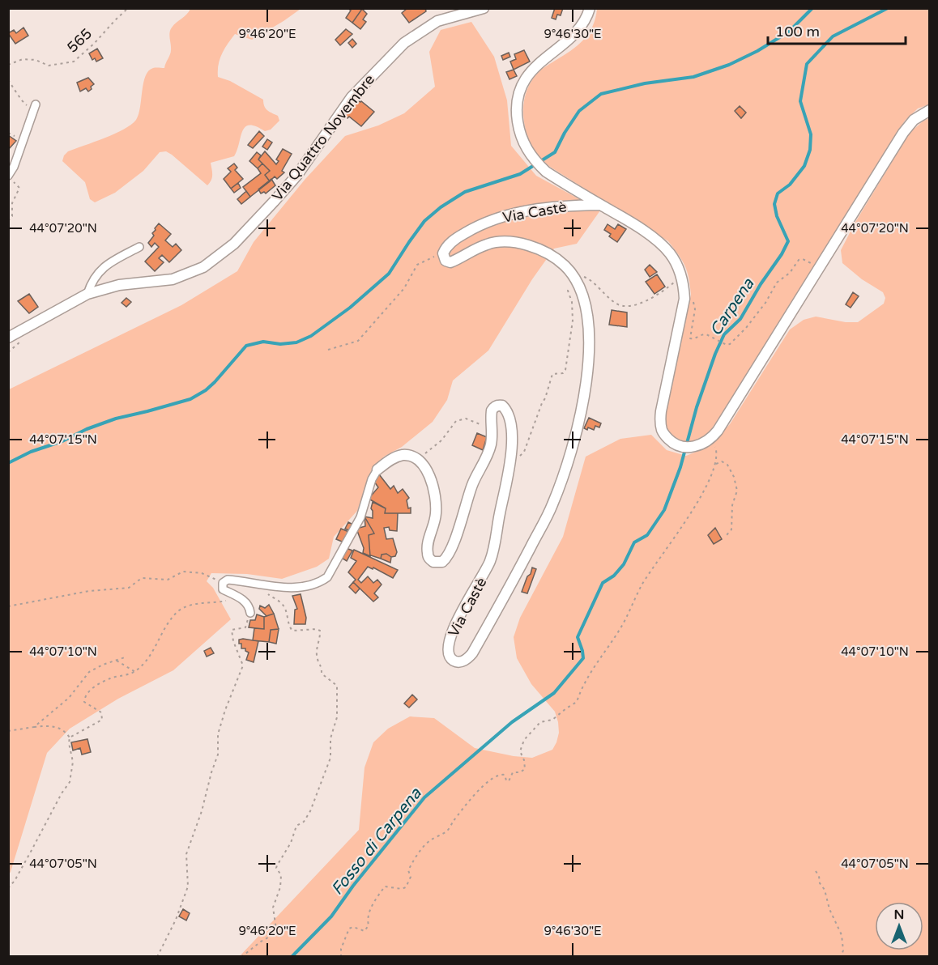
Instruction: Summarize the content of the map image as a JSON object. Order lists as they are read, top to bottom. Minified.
{"streets":{"street":["Via Quattro Novembre","Via Castè"],"path":["565"]},"water":["Carpena","Fosso di Carpena"],"scale_bar":"100 m","north":"top","coordinates":["9°46'20\"E","9°46'30\"E","44°07'20\"N","44°07'15\"N","44°07'10\"N","44°07'05\"N"]}
